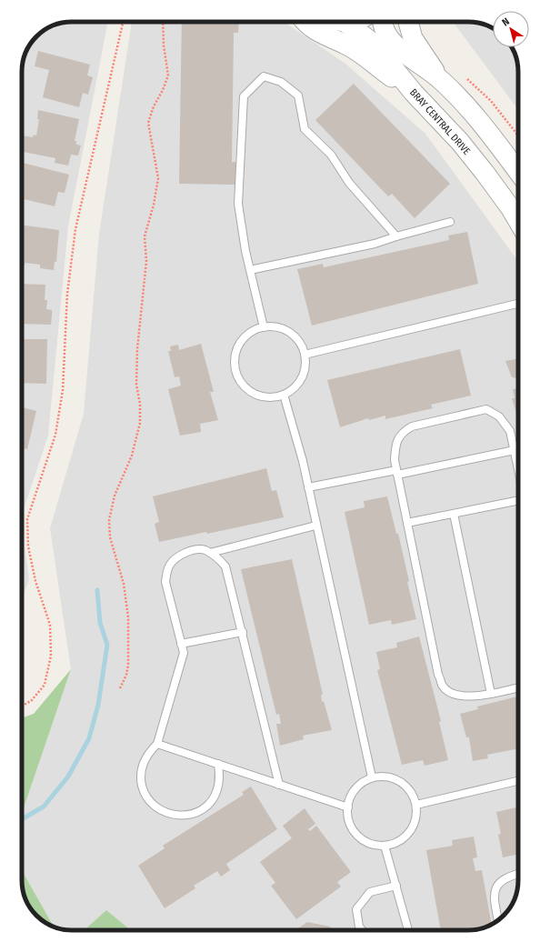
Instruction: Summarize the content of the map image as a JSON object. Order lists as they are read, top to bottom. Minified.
{"streets":{"street":["BRAY CENTRAL DRIVE"]},"north":"top left"}
